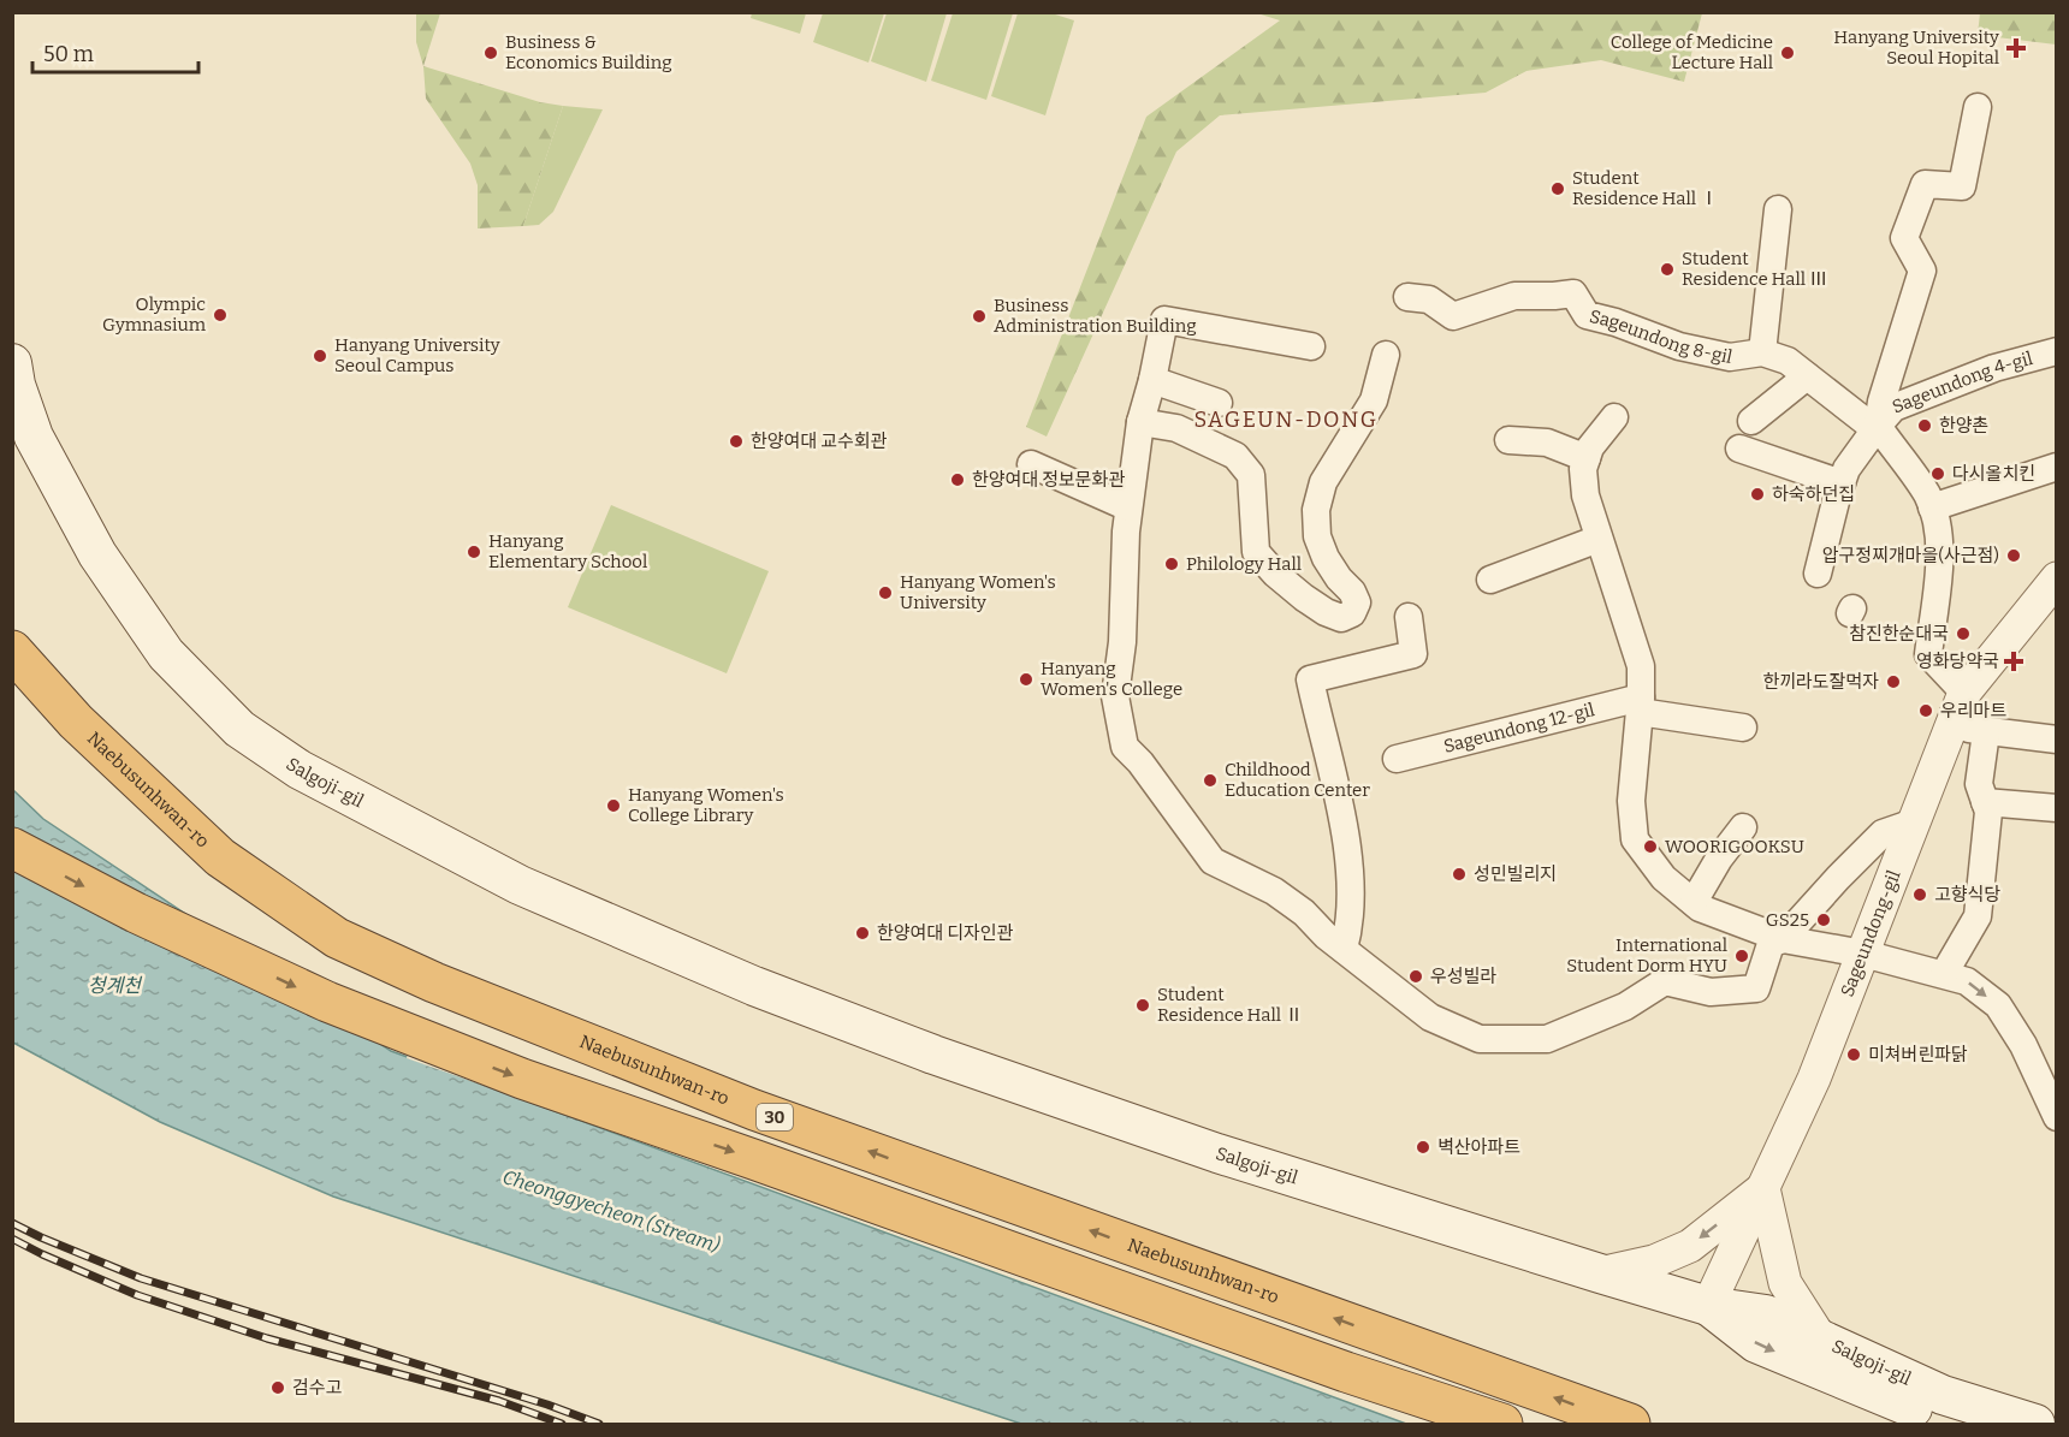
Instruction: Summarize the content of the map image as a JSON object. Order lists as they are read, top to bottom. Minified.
{"streets":{"highway":["Naebusunhwan-ro","30"],"main road":["Salgoji-gil"],"street":["Sageundong 8-gil","Sageundong 4-gil","Sageundong 12-gil","Sageundong-gil"]},"crossings":[["Salgoji-gil","Sageundong-gil"]],"districts":["SAGEUN-DONG"],"water":["청계천","Cheonggyecheon (Stream)"],"places":{"health":["Hanyang University Seoul Hopital","영화당약국"],"other":["Business & Economics Building","College of Medicine Lecture Hall","Student Residence Hall Ⅰ","Student Residence Hall Ⅲ","Olympic Gymnasium","Business Administration Building","Hanyang University Seoul Campus","한양촌","한양여대 교수회관","다시올치킨","한양여대 정보문화관","하숙하던집","Hanyang Elementary School","압구정찌개마을(사근점)","Philology Hall","Hanyang Women's University","참진한순대국","Hanyang Women's College","한끼라도잘먹자","우리마트","Childhood Education Center","Hanyang Women's College Library","WOORIGOOKSU","성민빌리지","고향식당","GS25","한양여대 디자인관","International Student Dorm HYU","우성빌라","Student Residence Hall Ⅱ","미쳐버린파닭","벽산아파트","검수고"]},"scale_bar":"50 m"}
